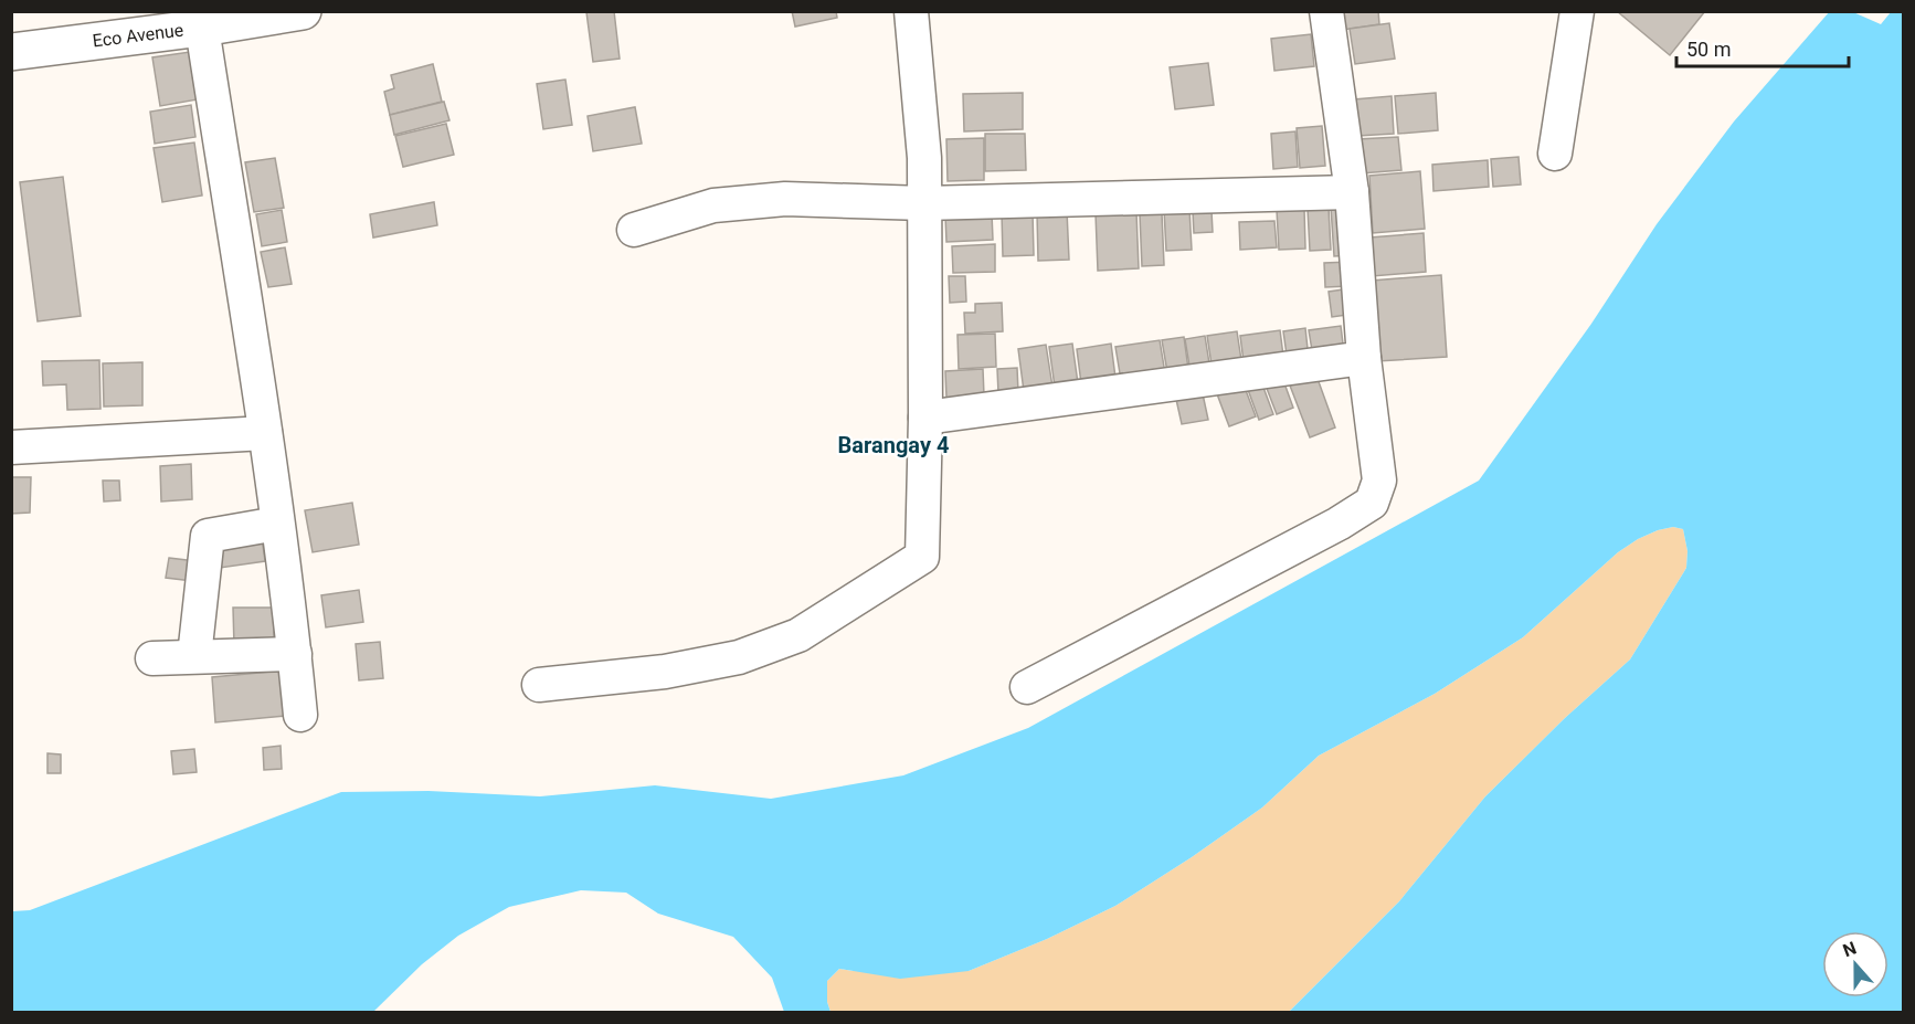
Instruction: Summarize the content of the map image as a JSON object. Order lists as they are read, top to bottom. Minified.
{"streets":{"main road":["Eco Avenue"]},"districts":["Barangay 4"],"scale_bar":"50 m","north":"top"}
